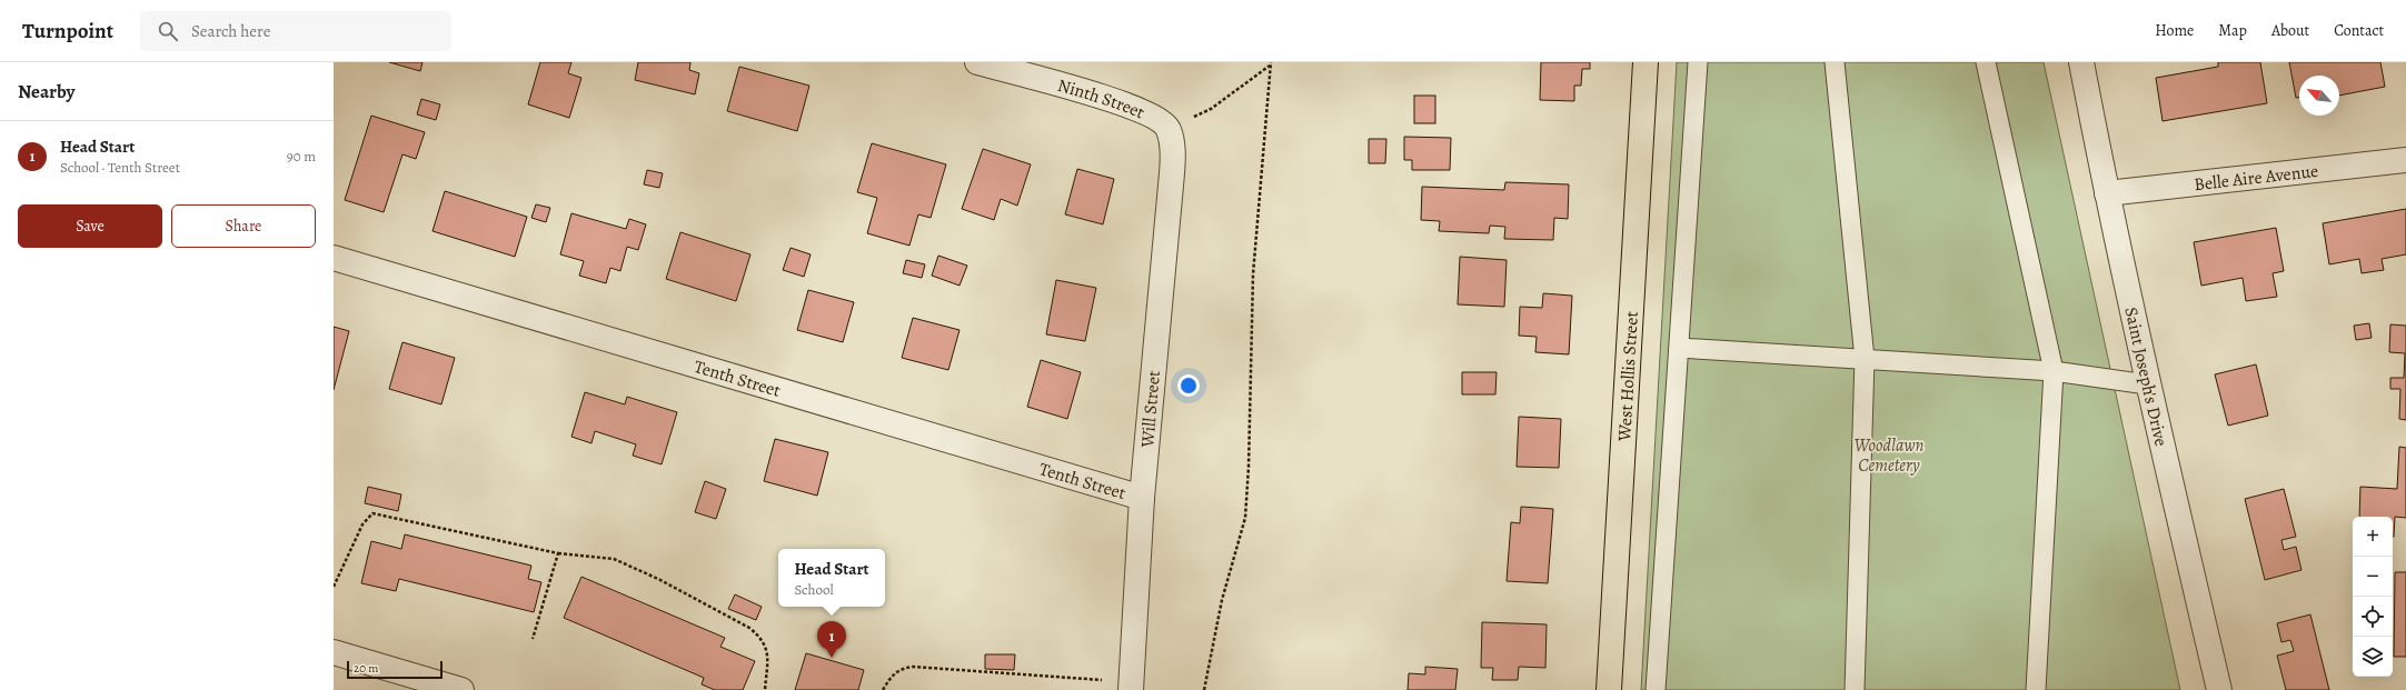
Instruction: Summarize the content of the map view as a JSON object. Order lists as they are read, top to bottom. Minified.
{"streets":{"main road":["West Hollis Street"],"street":["Ninth Street","Belle Aire Avenue","Saint Joseph's Drive","Tenth Street","Will Street"]},"crossings":[["Ninth Street","Will Street"],["Belle Aire Avenue","Saint Joseph's Drive"],["Tenth Street","Will Street"]],"parks":["Woodlawn Cemetery"],"scale_bar":"20 m","north":"top left","page":{"header":"Turnpoint","search":"Search here","nav":["Home","Map","About","Contact"],"heading":"Nearby","list":[{"mark":"1","name":"Head Start","note":"School · Tenth Street","value":"90 m"}],"buttons":["Save","Share"],"map_buttons":["+","−"],"popup":["Head Start","School"],"pins":"1","scale":"20 m"}}
